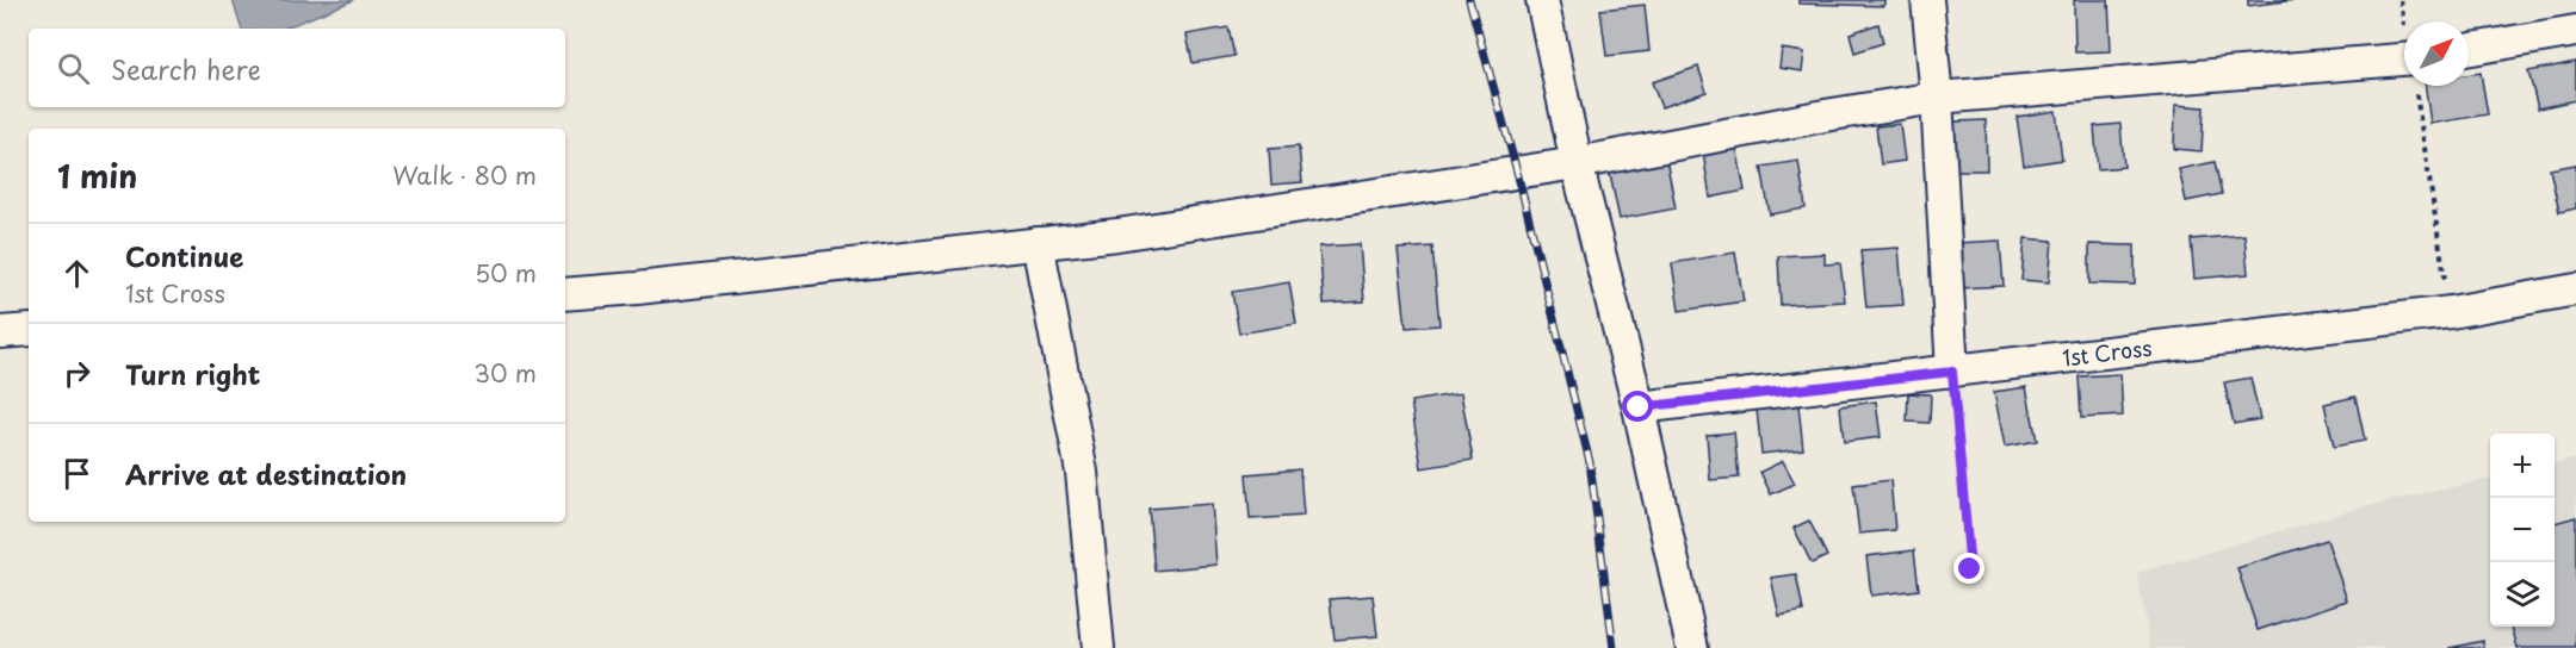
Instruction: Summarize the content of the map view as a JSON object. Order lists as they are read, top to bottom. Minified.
{"streets":{"street":["1st Cross"]},"north":"top right","page":{"search":"Search here","heading":["1 min","Walk · 80 m"],"list":[["Continue","1st Cross","50 m"],["Turn right","30 m"],"Arrive at destination"],"map_buttons":["+","−"]}}
